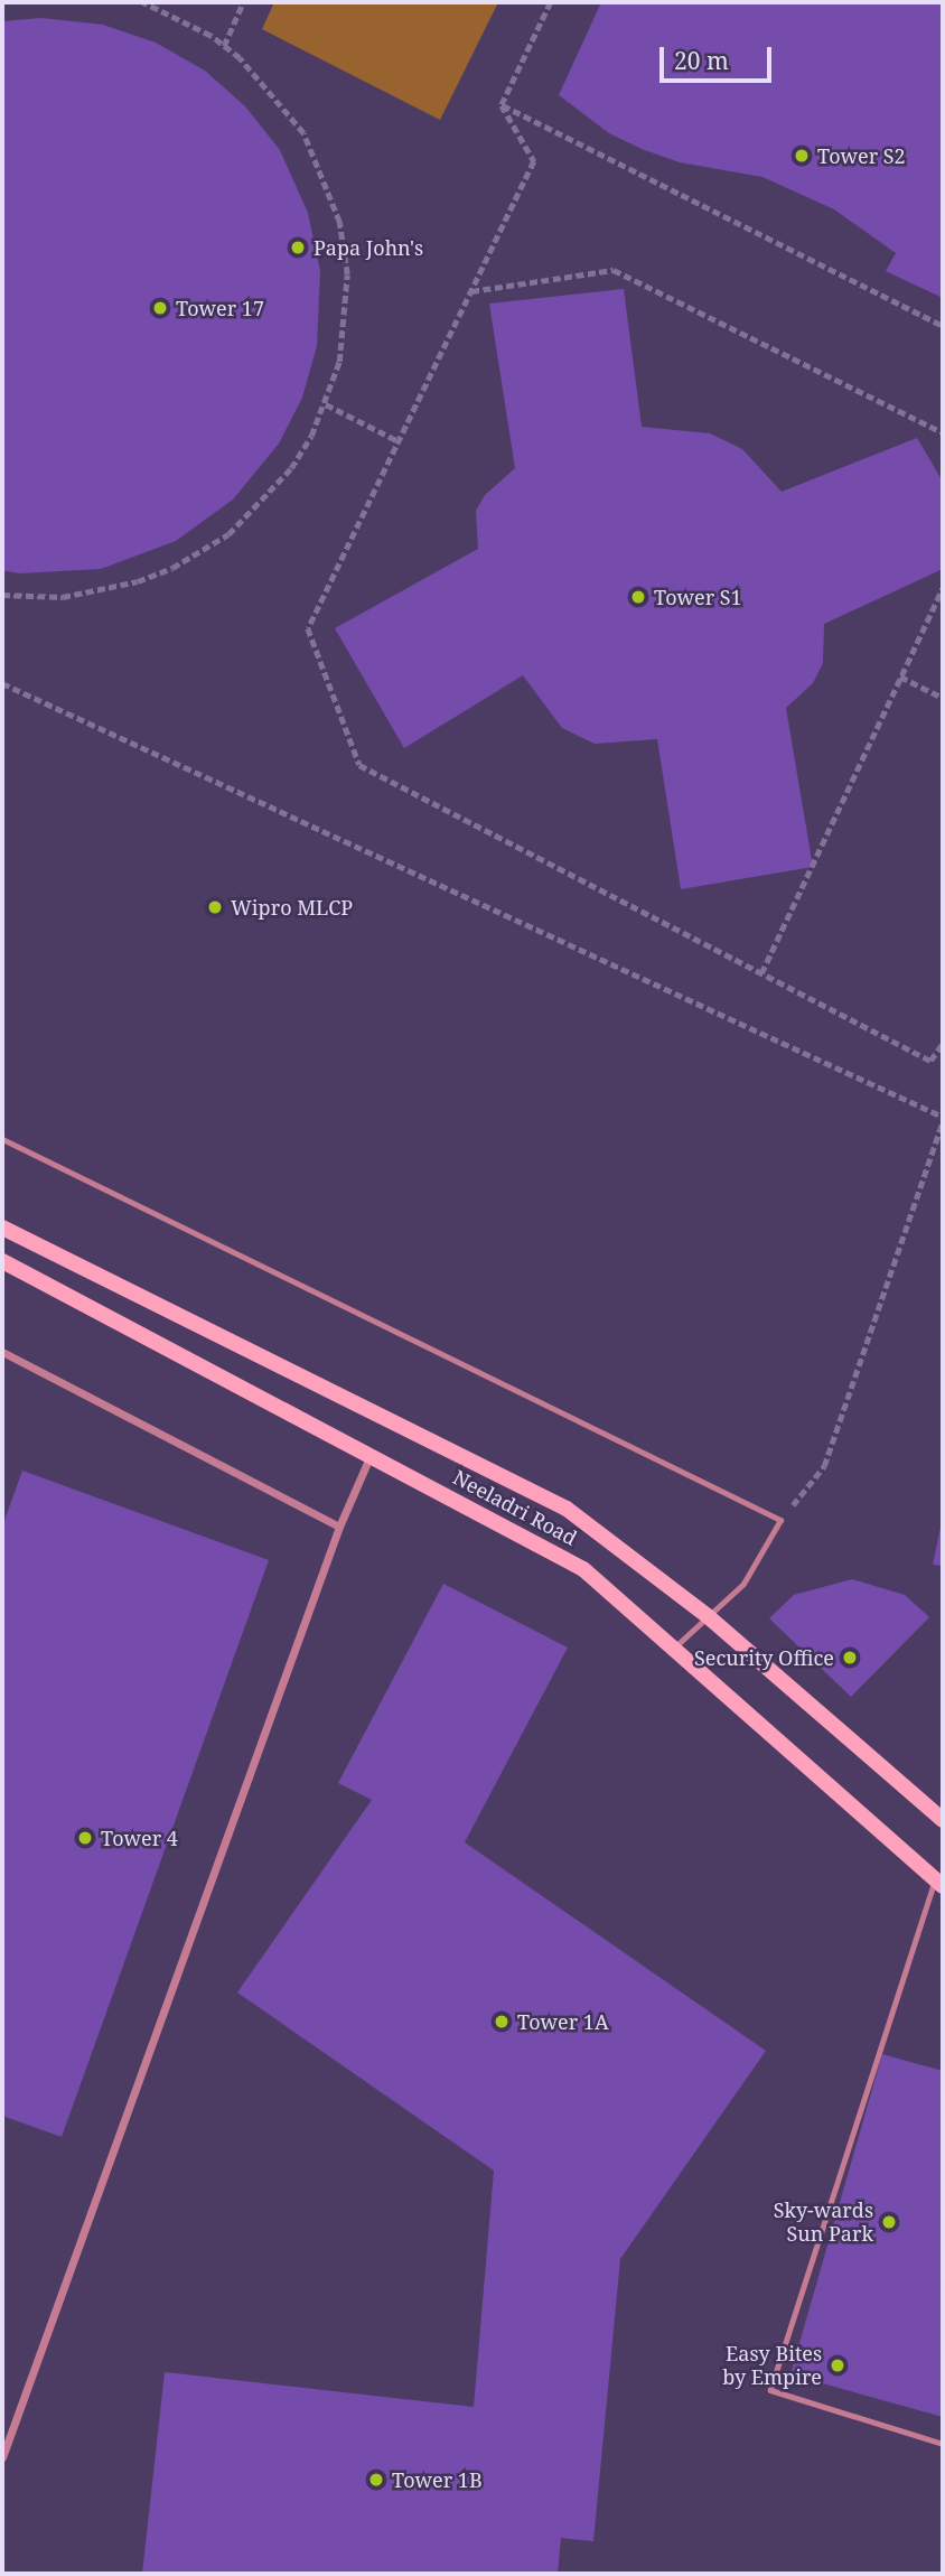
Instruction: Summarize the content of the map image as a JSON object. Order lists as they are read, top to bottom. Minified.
{"streets":{"main road":["Neeladri Road"]},"places":["Tower S2","Papa John's","Tower 17","Tower S1","Wipro MLCP","Security Office","Tower 4","Tower 1A","Sky-wards Sun Park","Easy Bites by Empire","Tower 1B"],"scale_bar":"20 m"}
